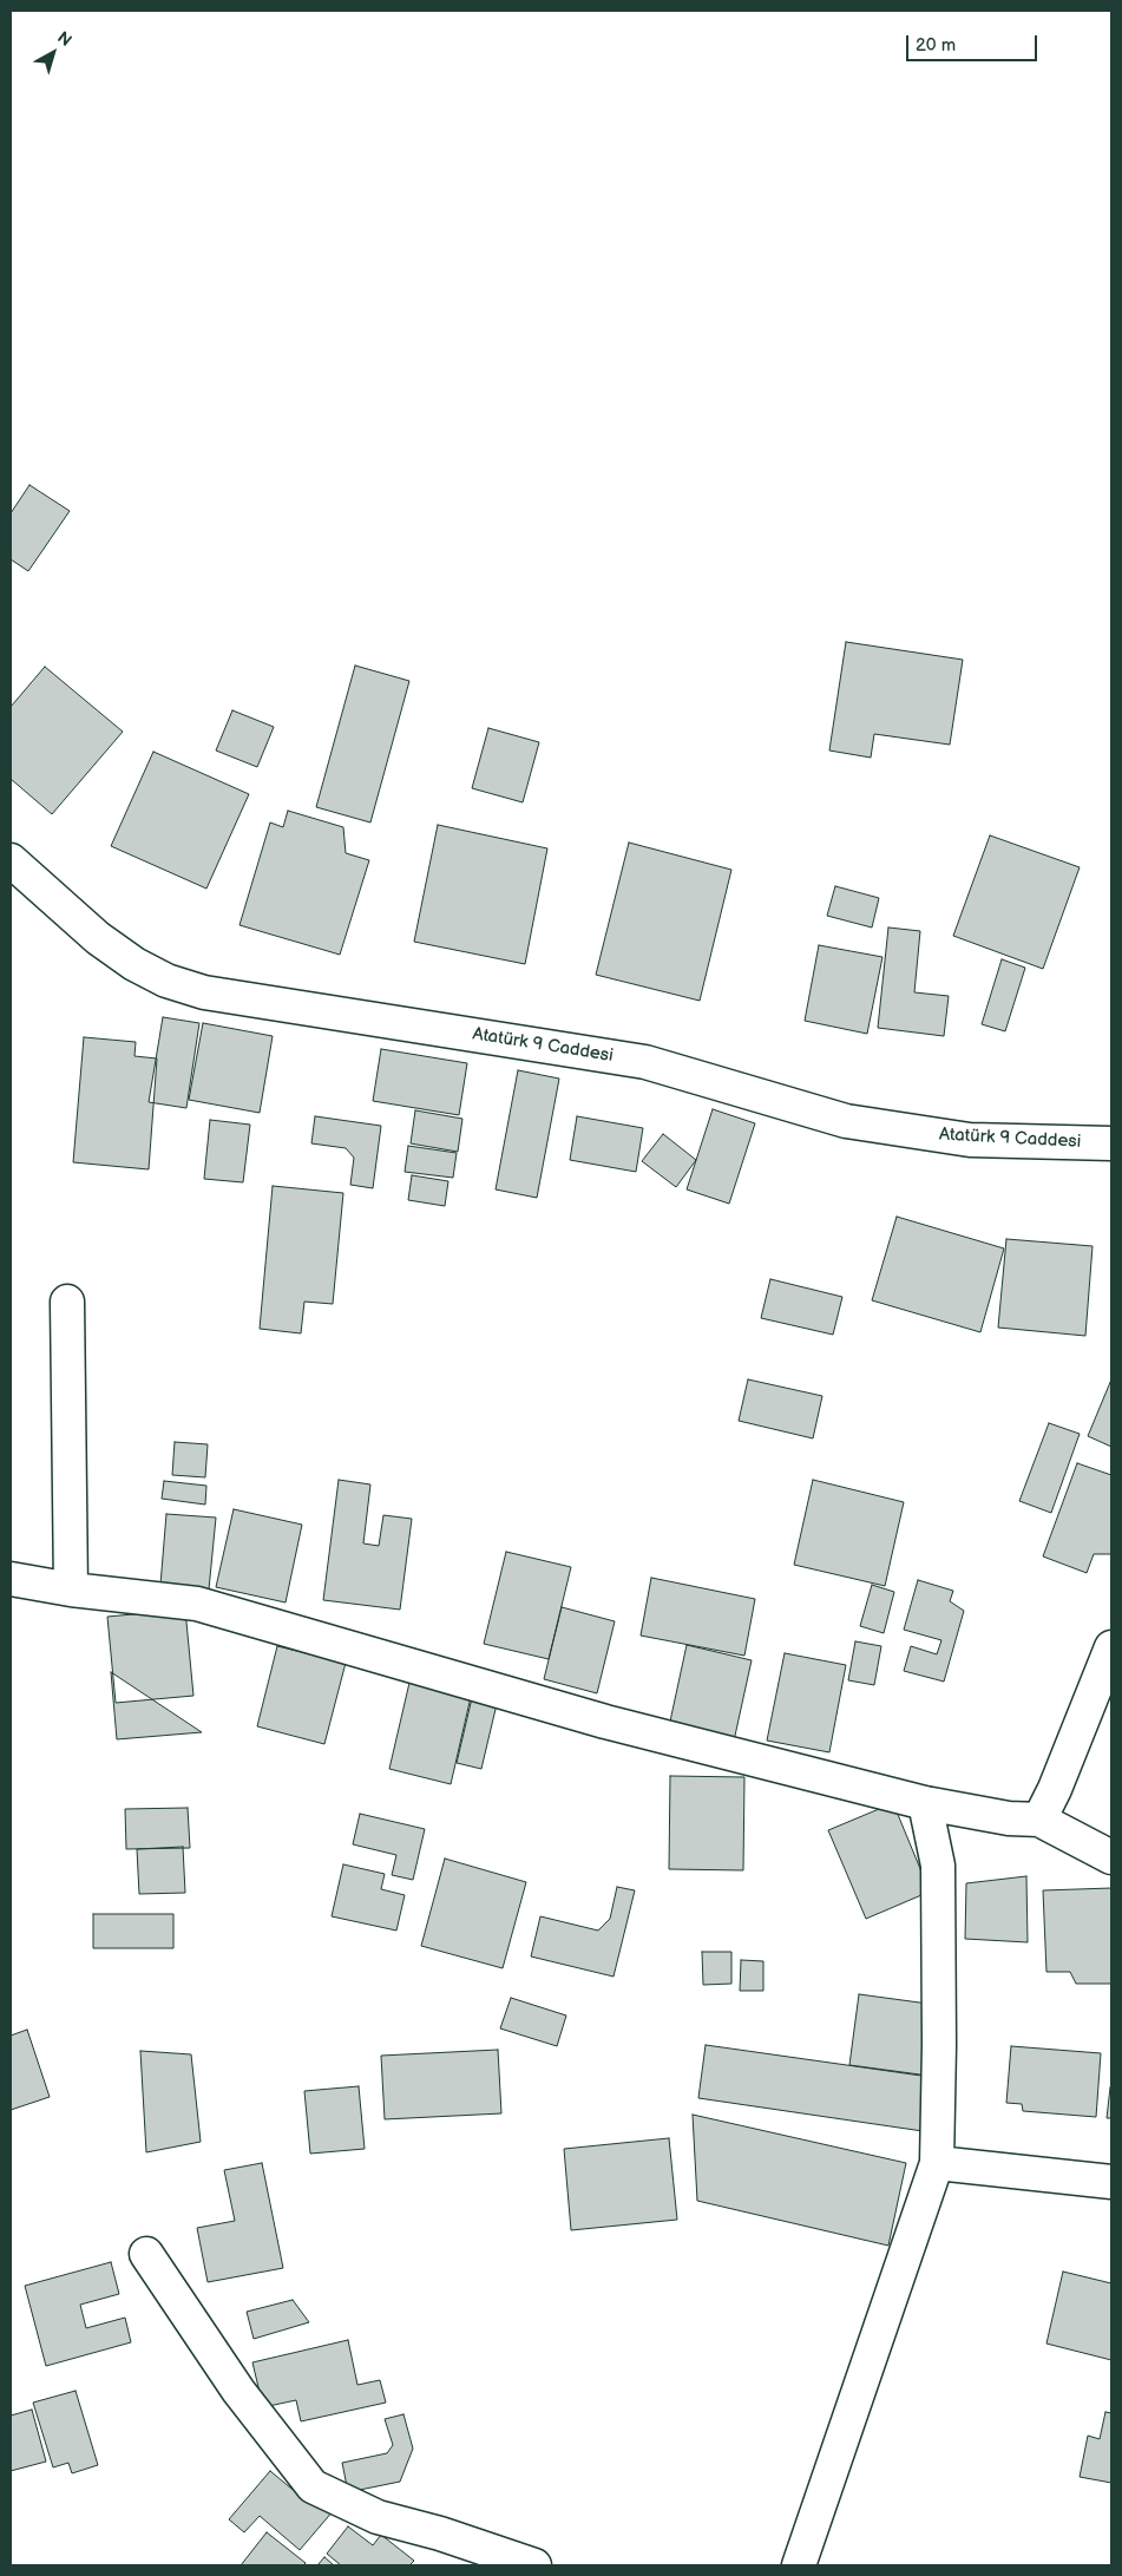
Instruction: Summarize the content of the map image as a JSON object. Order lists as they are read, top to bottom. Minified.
{"streets":{"street":["Atatürk 9 Caddesi"]},"scale_bar":"20 m","north":"top right"}
